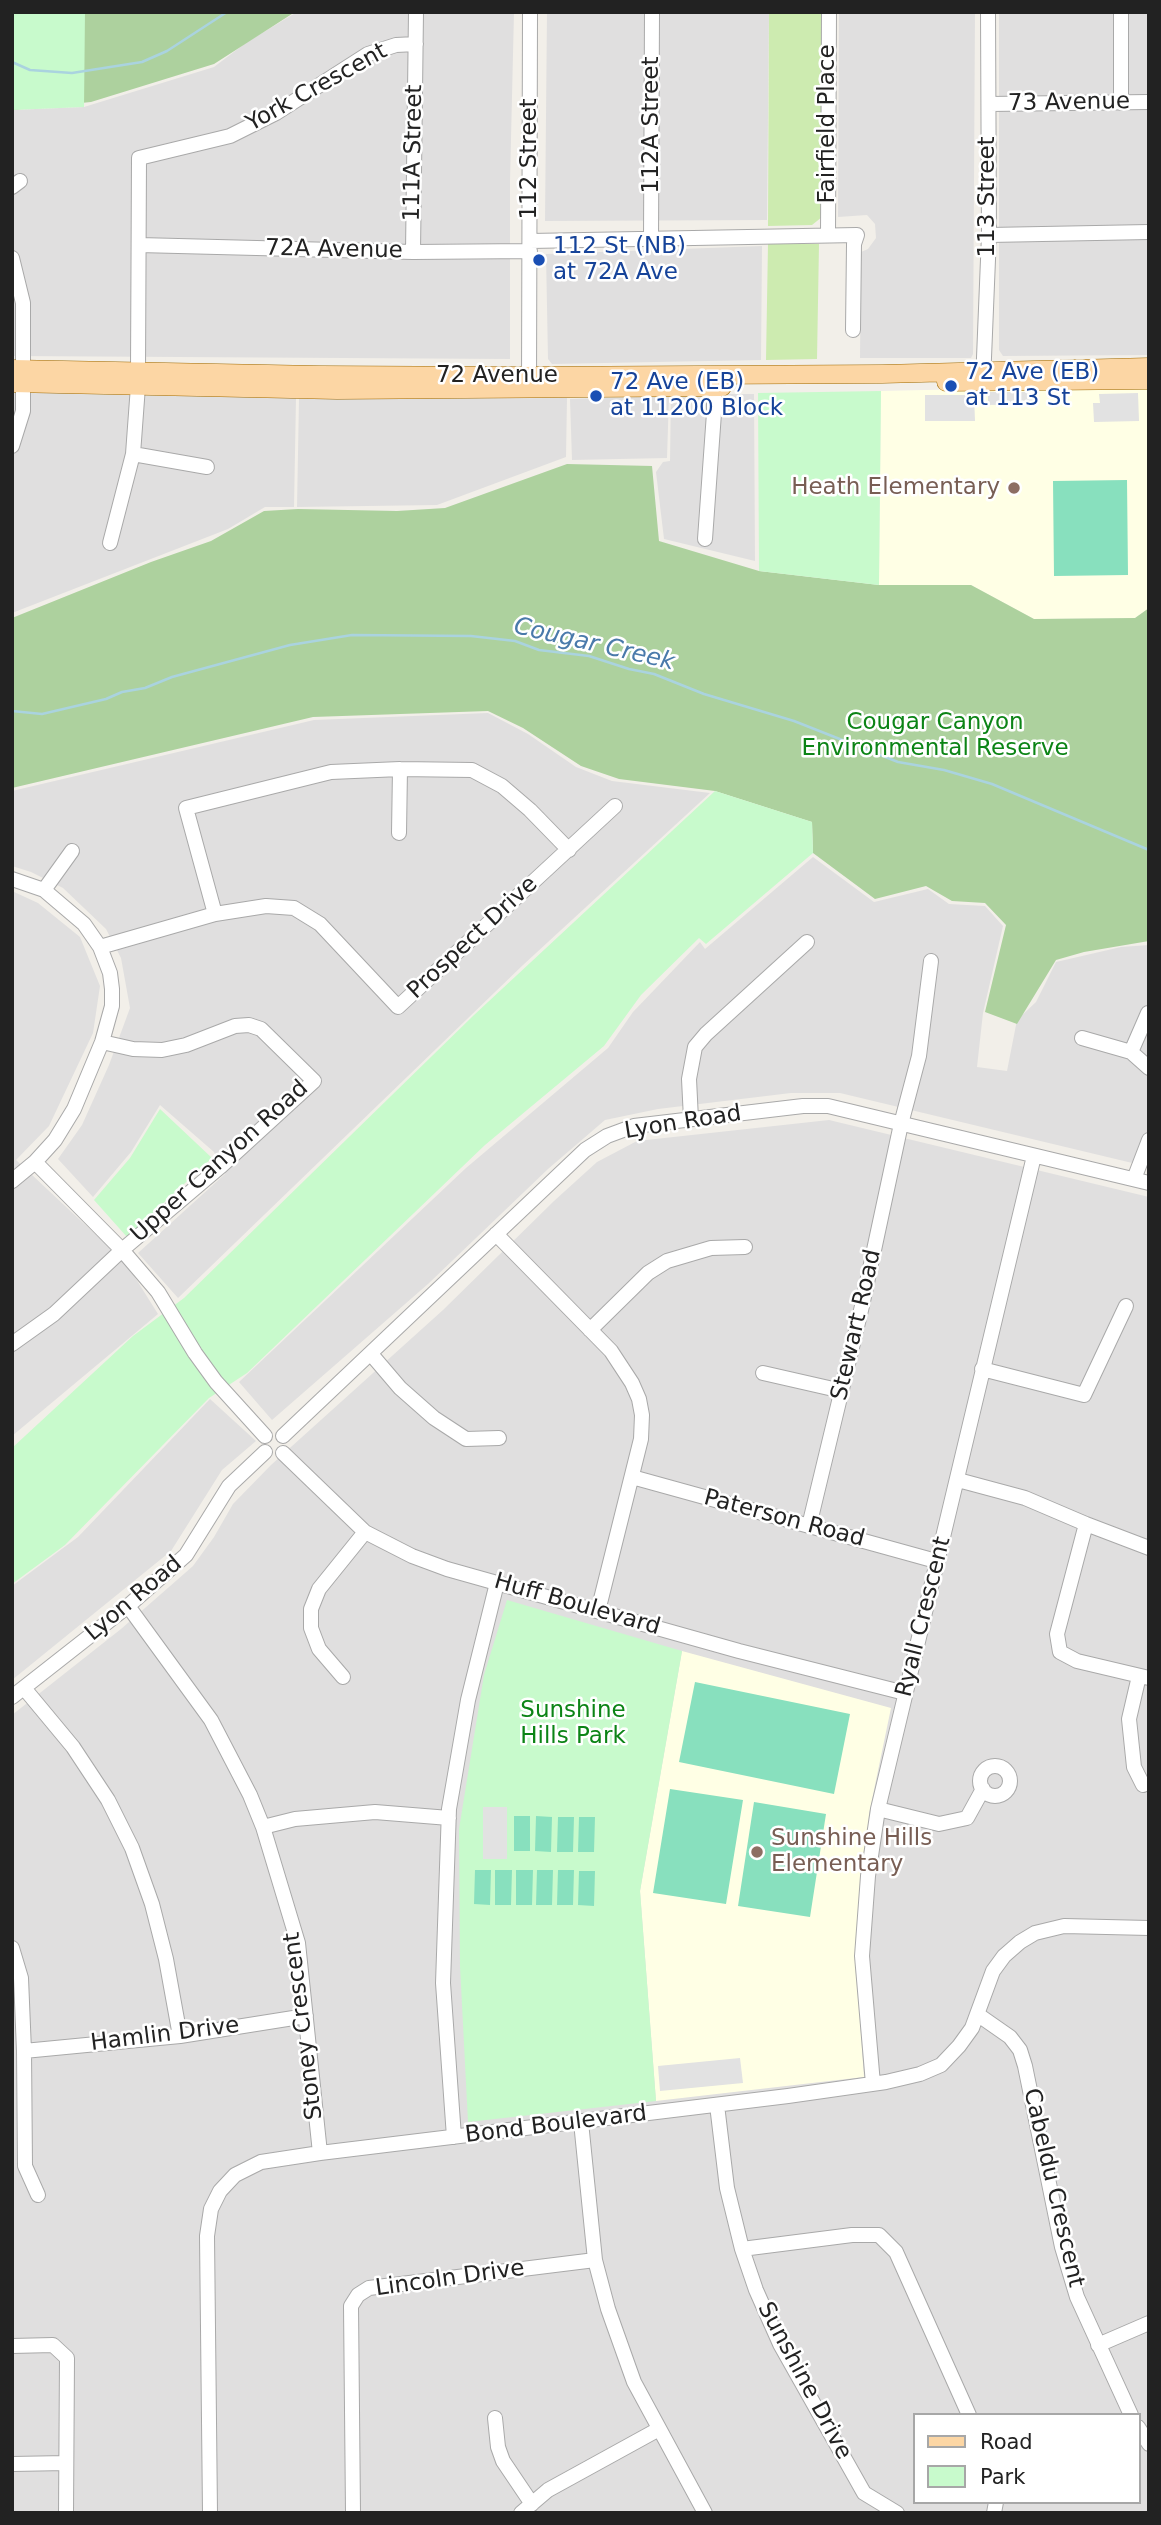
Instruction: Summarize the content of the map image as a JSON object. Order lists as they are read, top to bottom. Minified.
{"streets":{"main road":["72 Avenue"],"street":["York Crescent","73 Avenue","Fairfield Place","112A Street","111A Street","112 Street","113 Street","72A Avenue","Prospect Drive","Lyon Road","Upper Canyon Road","Stewart Road","Paterson Road","Huff Boulevard","Ryall Crescent","Stoney Crescent","Hamlin Drive","Bond Boulevard","Cabeldu Crescent","Lincoln Drive","Sunshine Drive"]},"crossings":[["York Crescent","111A Street"],["York Crescent","72A Avenue"],["York Crescent","72 Avenue"],["73 Avenue","113 Street"],["Fairfield Place","72A Avenue"],["112A Street","72A Avenue"],["111A Street","72A Avenue"],["112 Street","72A Avenue"],["112 Street","72 Avenue"],["113 Street","72 Avenue"],["Lyon Road","Stewart Road"],["Lyon Road","Huff Boulevard"],["Lyon Road","Ryall Crescent"],["Lyon Road","Stoney Crescent"],["Stewart Road","Paterson Road"],["Paterson Road","Ryall Crescent"],["Huff Boulevard","Ryall Crescent"],["Ryall Crescent","Bond Boulevard"],["Stoney Crescent","Hamlin Drive"],["Stoney Crescent","Bond Boulevard"],["Bond Boulevard","Cabeldu Crescent"],["Bond Boulevard","Sunshine Drive"]],"water":["Cougar Creek"],"parks":["Cougar Canyon Environmental Reserve","Sunshine Hills Park"],"places":["112 St (NB) at 72A Ave","72 Ave (EB) at 113 St","72 Ave (EB) at 11200 Block","Heath Elementary","Sunshine Hills Elementary"],"legend":["Road","Park"]}
